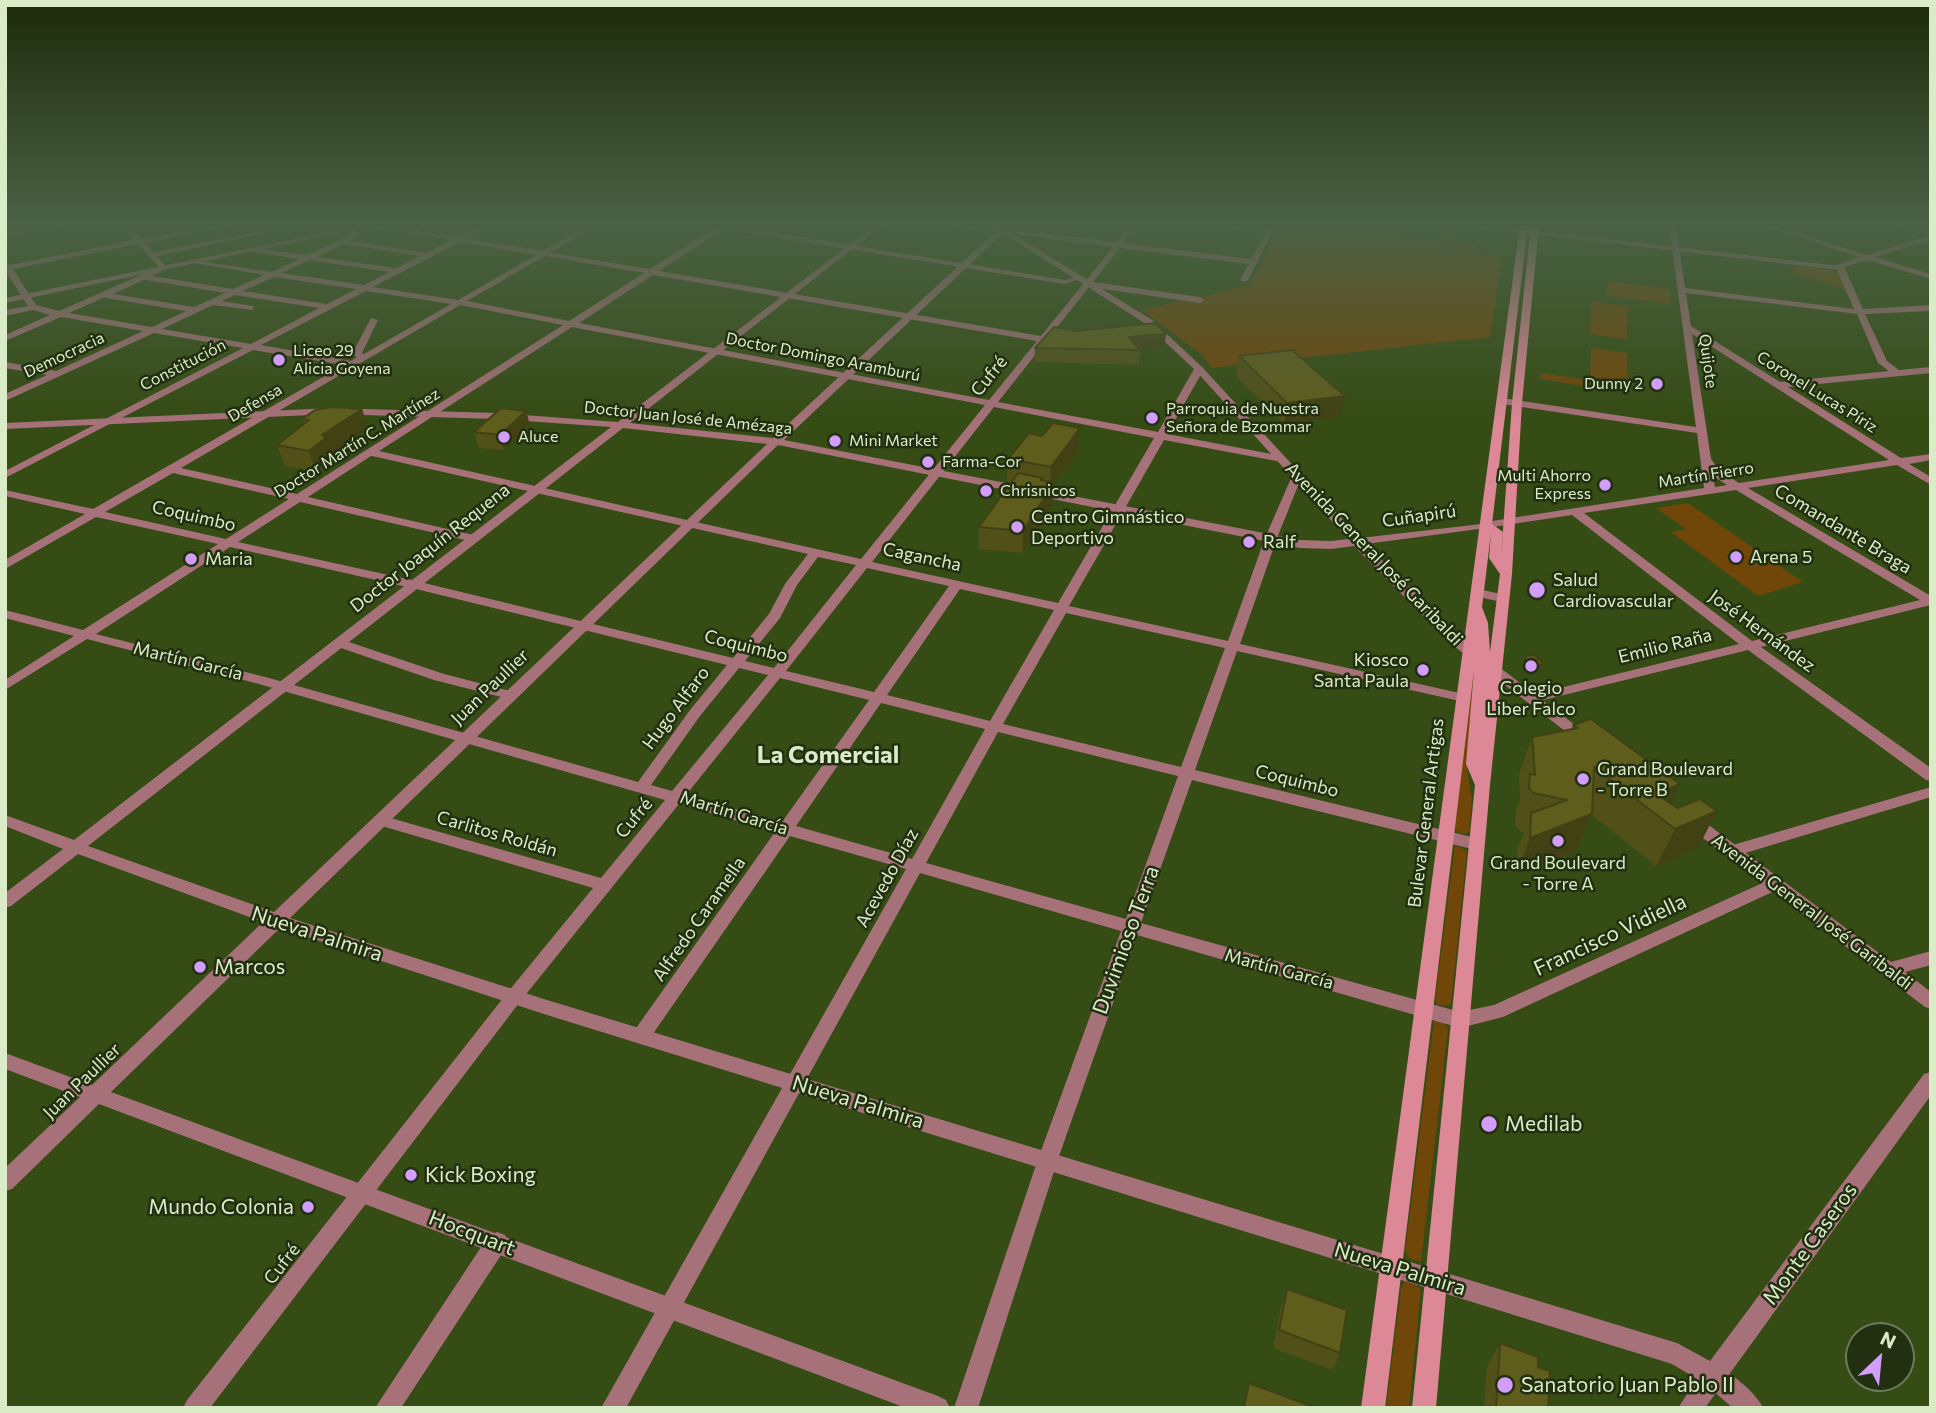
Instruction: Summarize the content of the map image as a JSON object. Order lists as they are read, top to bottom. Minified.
{"streets":{"main road":["Bulevar General Artigas"],"street":["Democracia","Doctor Domingo Aramburú","Quijote","Constitución","Cufré","Coronel Lucas Píriz","Defensa","Doctor Juan José de Amézaga","Doctor Martín C. Martínez","Martín Fierro","Coquimbo","Cuñapirú","Comandante Braga","Doctor Joaquín Requena","Avenida General José Garibaldi","Cagancha","José Hernández","Emilio Raña","Martín García","Juan Paullier","Hugo Alfaro","Carlitos Roldán","Acevedo Díaz","Alfredo Caramella","Nueva Palmira","Francisco Vidiella","Duvimioso Terra","Hocquart","Monte Caseros"]},"crossings":[["Doctor Domingo Aramburú","Cufré"],["Doctor Domingo Aramburú","Defensa"],["Doctor Domingo Aramburú","Doctor Martín C. Martínez"],["Doctor Domingo Aramburú","Doctor Joaquín Requena"],["Doctor Domingo Aramburú","Avenida General José Garibaldi"],["Doctor Domingo Aramburú","Juan Paullier"],["Doctor Domingo Aramburú","Acevedo Díaz"],["Quijote","Coronel Lucas Píriz"],["Quijote","Martín Fierro"],["Constitución","Doctor Juan José de Amézaga"],["Cufré","Doctor Juan José de Amézaga"],["Cufré","Coquimbo"],["Cufré","Cagancha"],["Cufré","Martín García"],["Cufré","Carlitos Roldán"],["Cufré","Nueva Palmira"],["Cufré","Hocquart"],["Coronel Lucas Píriz","Martín Fierro"],["Defensa","Doctor Juan José de Amézaga"],["Defensa","Coquimbo"],["Doctor Juan José de Amézaga","Doctor Martín C. Martínez"],["Doctor Juan José de Amézaga","Cuñapirú"],["Doctor Juan José de Amézaga","Doctor Joaquín Requena"],["Doctor Juan José de Amézaga","Avenida General José Garibaldi"],["Doctor Juan José de Amézaga","Juan Paullier"],["Doctor Juan José de Amézaga","Acevedo Díaz"],["Doctor Juan José de Amézaga","Duvimioso Terra"],["Doctor Martín C. Martínez","Coquimbo"],["Doctor Martín C. Martínez","Cagancha"],["Doctor Martín C. Martínez","Martín García"],["Martín Fierro","Cuñapirú"],["Martín Fierro","Comandante Braga"],["Martín Fierro","José Hernández"],["Martín Fierro","Bulevar General Artigas"],["Coquimbo","Doctor Joaquín Requena"],["Coquimbo","Juan Paullier"],["Coquimbo","Hugo Alfaro"],["Coquimbo","Bulevar General Artigas"],["Coquimbo","Acevedo Díaz"],["Coquimbo","Alfredo Caramella"],["Coquimbo","Duvimioso Terra"],["Cuñapirú","Avenida General José Garibaldi"],["Cuñapirú","Bulevar General Artigas"],["Comandante Braga","Emilio Raña"],["Doctor Joaquín Requena","Cagancha"],["Doctor Joaquín Requena","Martín García"],["Doctor Joaquín Requena","Nueva Palmira"],["Avenida General José Garibaldi","Emilio Raña"],["Avenida General José Garibaldi","Bulevar General Artigas"],["Avenida General José Garibaldi","Acevedo Díaz"],["Avenida General José Garibaldi","Francisco Vidiella"],["Avenida General José Garibaldi","Duvimioso Terra"],["Cagancha","Juan Paullier"],["Cagancha","Hugo Alfaro"],["Cagancha","Bulevar General Artigas"],["Cagancha","Acevedo Díaz"],["Cagancha","Alfredo Caramella"],["Cagancha","Duvimioso Terra"],["José Hernández","Emilio Raña"],["Martín García","Juan Paullier"],["Martín García","Hugo Alfaro"],["Martín García","Bulevar General Artigas"],["Martín García","Acevedo Díaz"],["Martín García","Alfredo Caramella"],["Martín García","Francisco Vidiella"],["Martín García","Duvimioso Terra"],["Juan Paullier","Carlitos Roldán"],["Juan Paullier","Nueva Palmira"],["Juan Paullier","Hocquart"],["Bulevar General Artigas","Nueva Palmira"],["Acevedo Díaz","Nueva Palmira"],["Acevedo Díaz","Hocquart"],["Alfredo Caramella","Nueva Palmira"],["Nueva Palmira","Duvimioso Terra"],["Nueva Palmira","Monte Caseros"]],"districts":["La Comercial"],"places":["Liceo 29 Alicia Goyena","Dunny 2","Parroquia de Nuestra Señora de Bzommar","Aluce","Mini Market","Farma-Cor","Multi Ahorro Express","Chrisnicos","Centro Gimnástico Deportivo","Ralf","Arena 5","Maria","Salud Cardiovascular","Colegio Liber Falco","Kiosco Santa Paula","Grand Boulevard - Torre B","Grand Boulevard - Torre A","Marcos","Medilab","Kick Boxing","Mundo Colonia","Sanatorio Juan Pablo II"],"north":"top right"}
